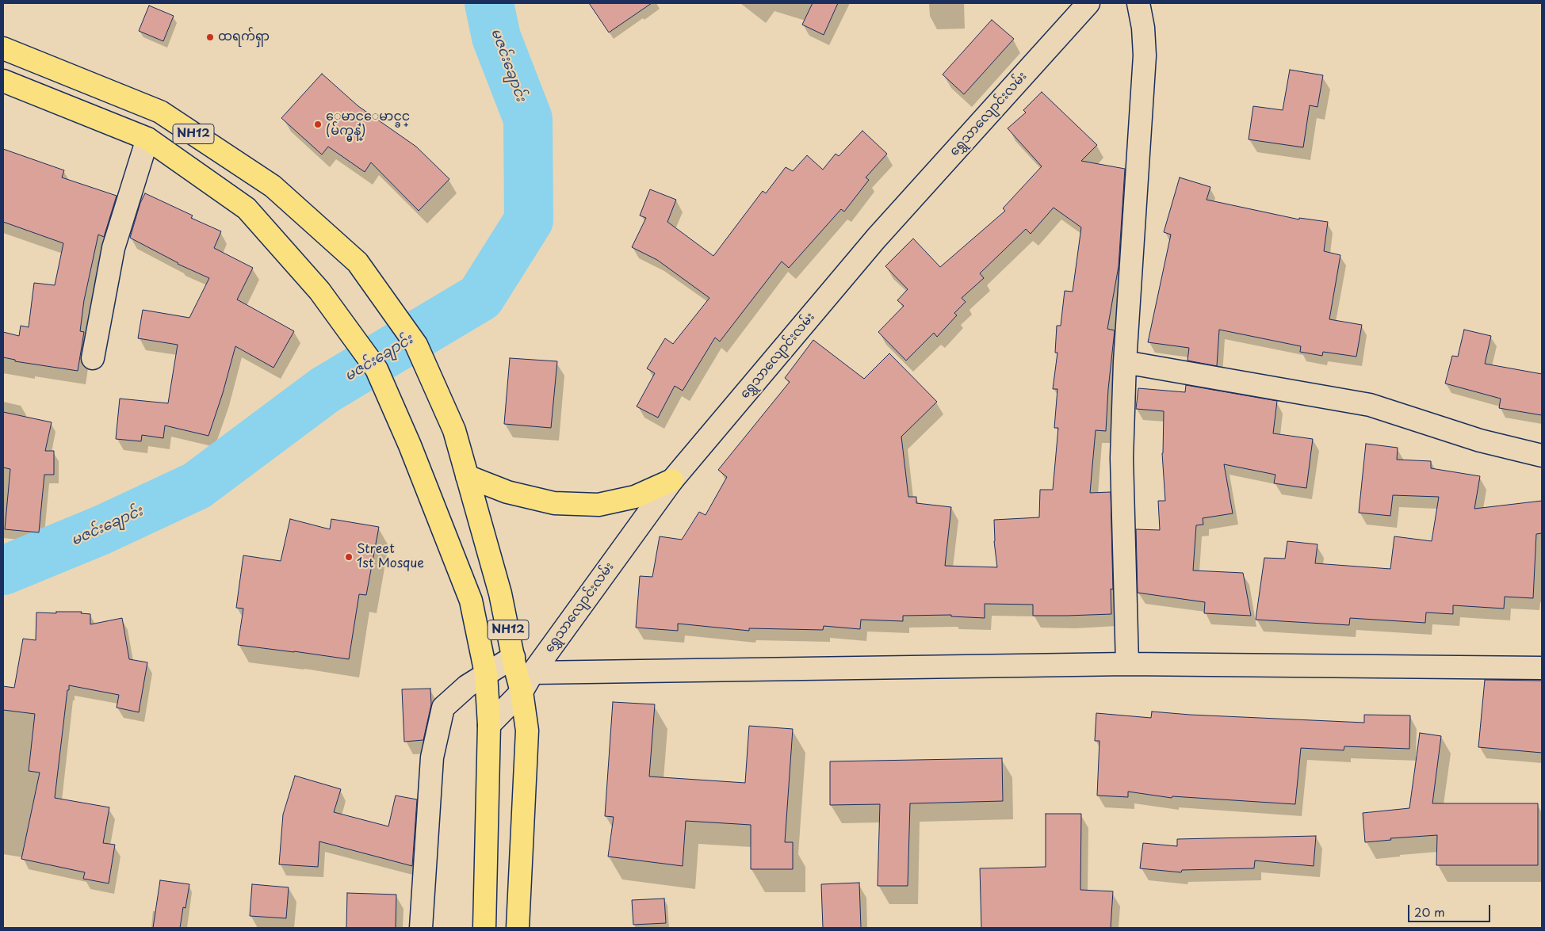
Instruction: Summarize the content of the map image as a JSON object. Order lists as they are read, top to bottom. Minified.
{"streets":{"highway":["NH12"],"street":["ရွှေသာလျောင်းလမ်း"]},"crossings":[["ရွှေသာလျောင်းလမ်း","NH12"]],"water":["မဇင်းချောင်း"],"places":["ထရက်ရှာ","ေမာင္ေမာင္ခင္ (မ်က္မွန္)","Street 1st Mosque"],"scale_bar":"20 m"}
